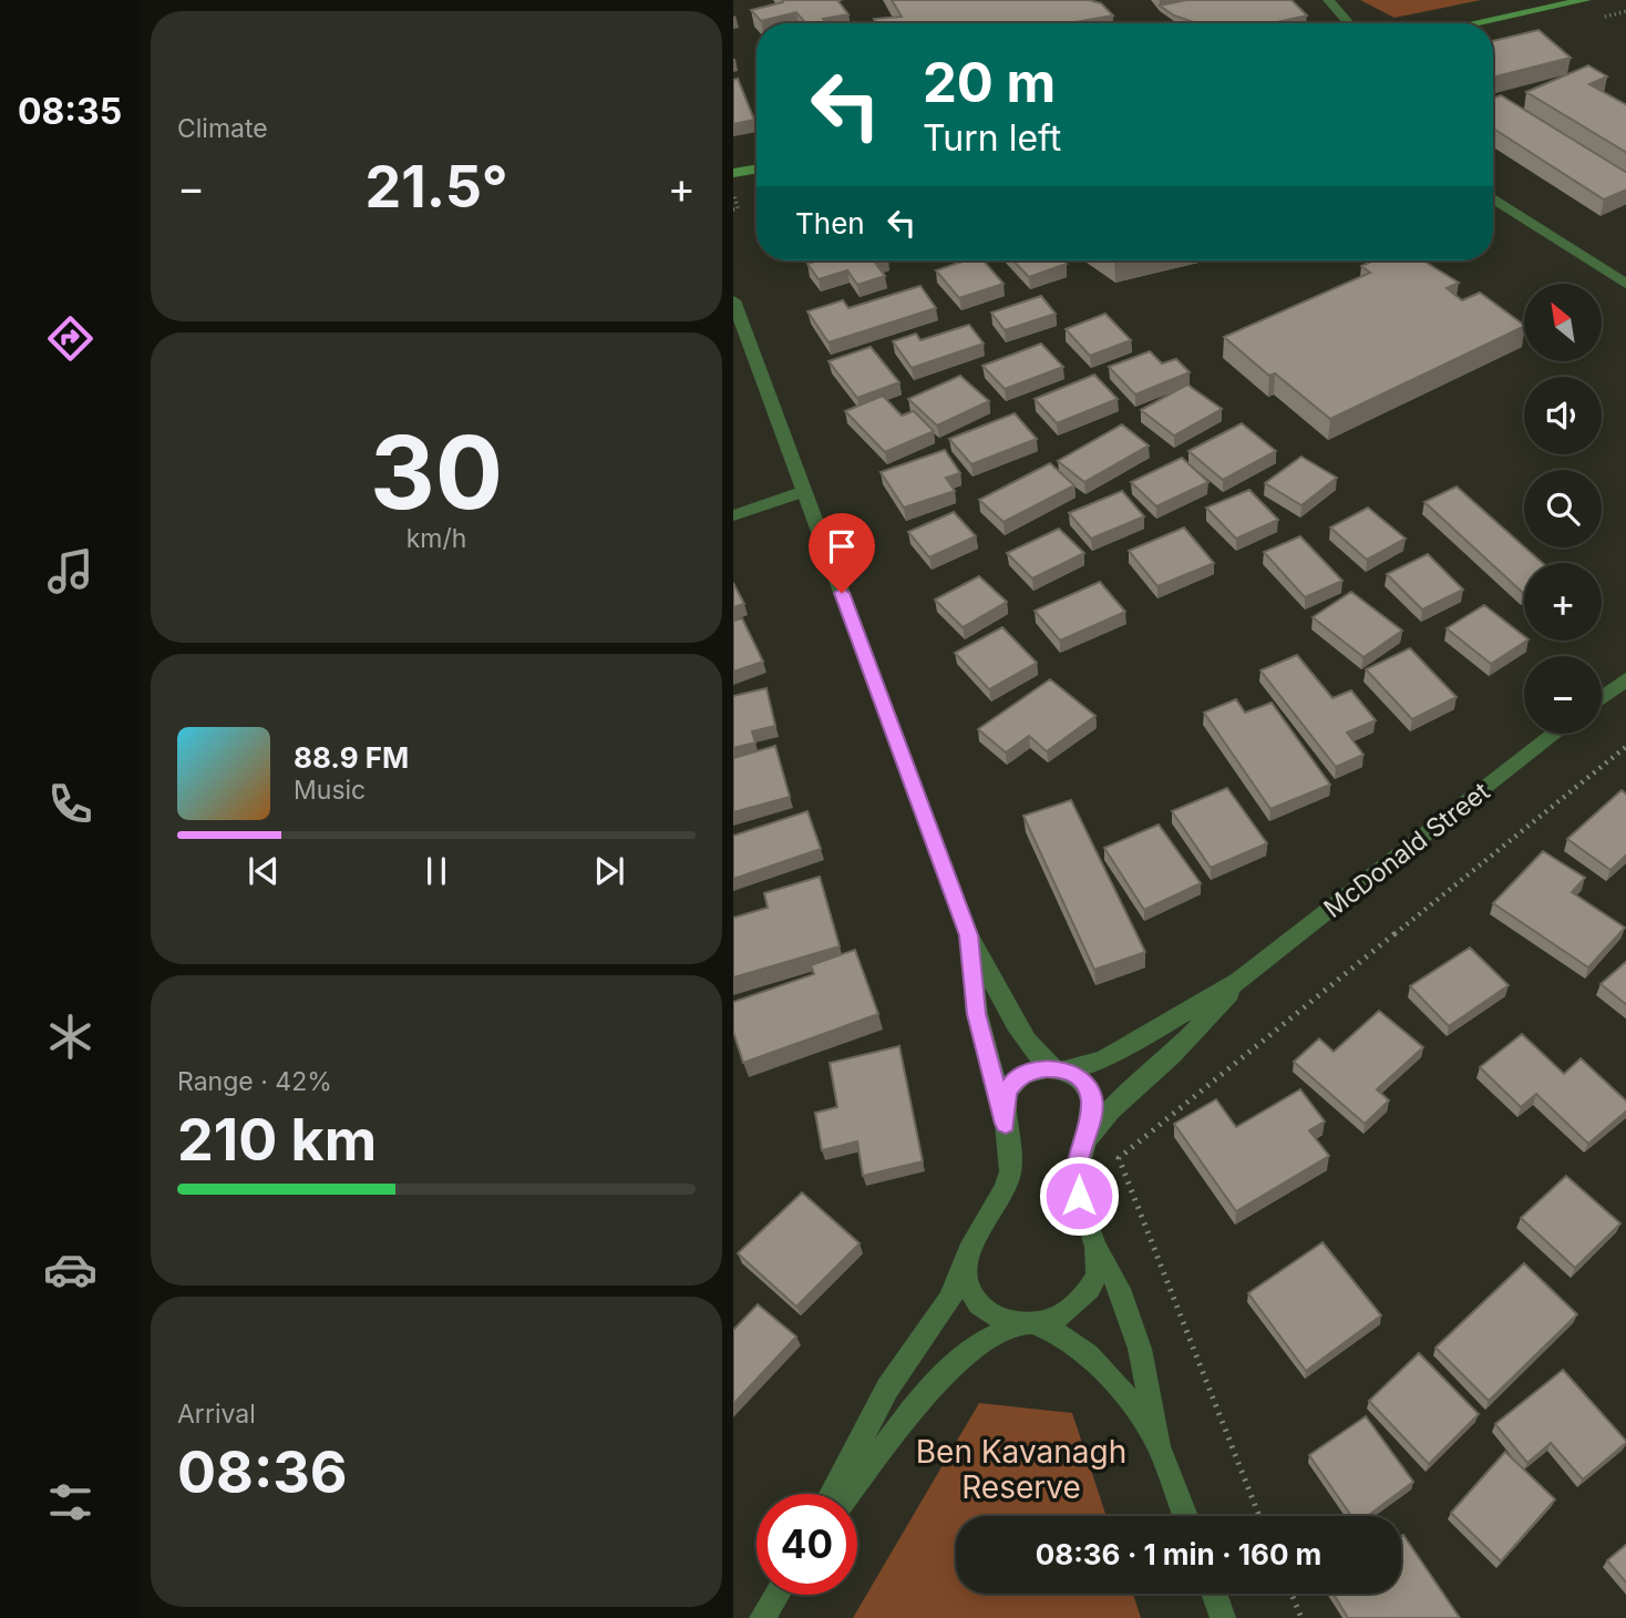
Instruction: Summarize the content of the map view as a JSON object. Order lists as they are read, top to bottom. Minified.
{"streets":{"street":["McDonald Street"]},"parks":["Ben Kavanagh Reserve"],"north":"top left","page":{"tabs":"08:35","tile":["Climate",["30","km/h"],["Range · 42%","210 km"],["Arrival","08:36"]],"turn":["20 m","Turn left"],"heat":["−","21.5°","+"],"then":"Then","map_buttons":["+","−"],"song":["88.9 FM","Music"],"limit":"40","trip":"08:36 · 1 min · 160 m"}}
